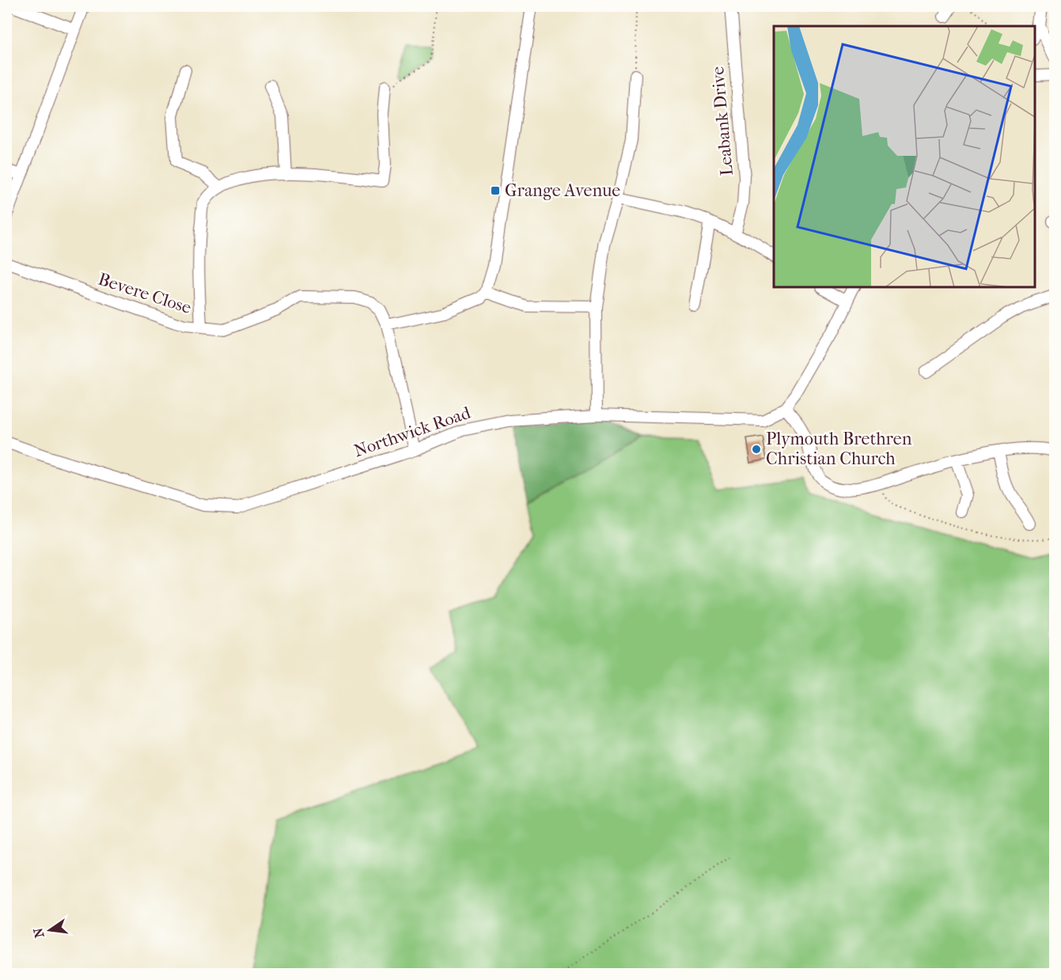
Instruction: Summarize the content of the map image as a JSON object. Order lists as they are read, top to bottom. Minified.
{"streets":{"street":["Leabank Drive","Bevere Close","Northwick Road"]},"crossings":[["Bevere Close","Northwick Road"]],"places":{"transit":["Grange Avenue"],"other":["Plymouth Brethren Christian Church"]},"north":"left"}
